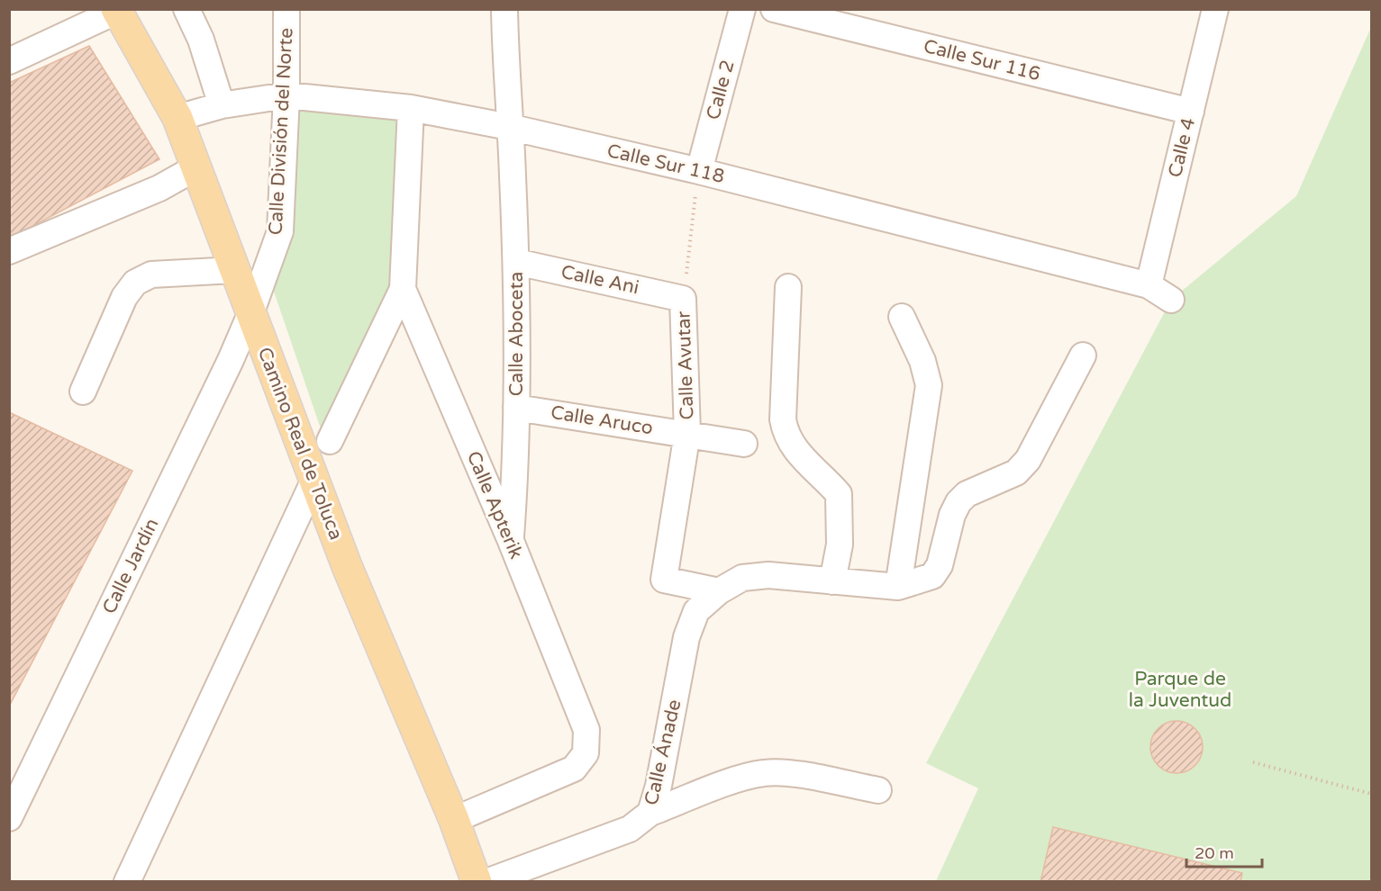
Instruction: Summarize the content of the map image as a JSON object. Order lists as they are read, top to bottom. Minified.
{"streets":{"main road":["Camino Real de Toluca"],"street":["Calle Sur 116","Calle 2","Calle División del Norte","Calle 4","Calle Sur 118","Calle Ani","Calle Aboceta","Calle Avutar","Calle Aruco","Calle Apterik","Calle Jardín","Calle Ánade"]},"crossings":[["Calle Sur 116","Calle 4"],["Calle 2","Calle Sur 118"],["Calle División del Norte","Calle Sur 118"],["Calle División del Norte","Camino Real de Toluca"],["Calle División del Norte","Calle Jardín"],["Calle 4","Calle Sur 118"],["Calle Sur 118","Calle Aboceta"],["Calle Sur 118","Camino Real de Toluca"],["Calle Sur 118","Calle Apterik"],["Calle Ani","Calle Aboceta"],["Calle Ani","Calle Avutar"],["Calle Aboceta","Calle Aruco"],["Calle Aboceta","Calle Apterik"],["Calle Avutar","Calle Aruco"],["Camino Real de Toluca","Calle Apterik"],["Camino Real de Toluca","Calle Jardín"]],"parks":["Parque de la Juventud"],"scale_bar":"20 m"}
